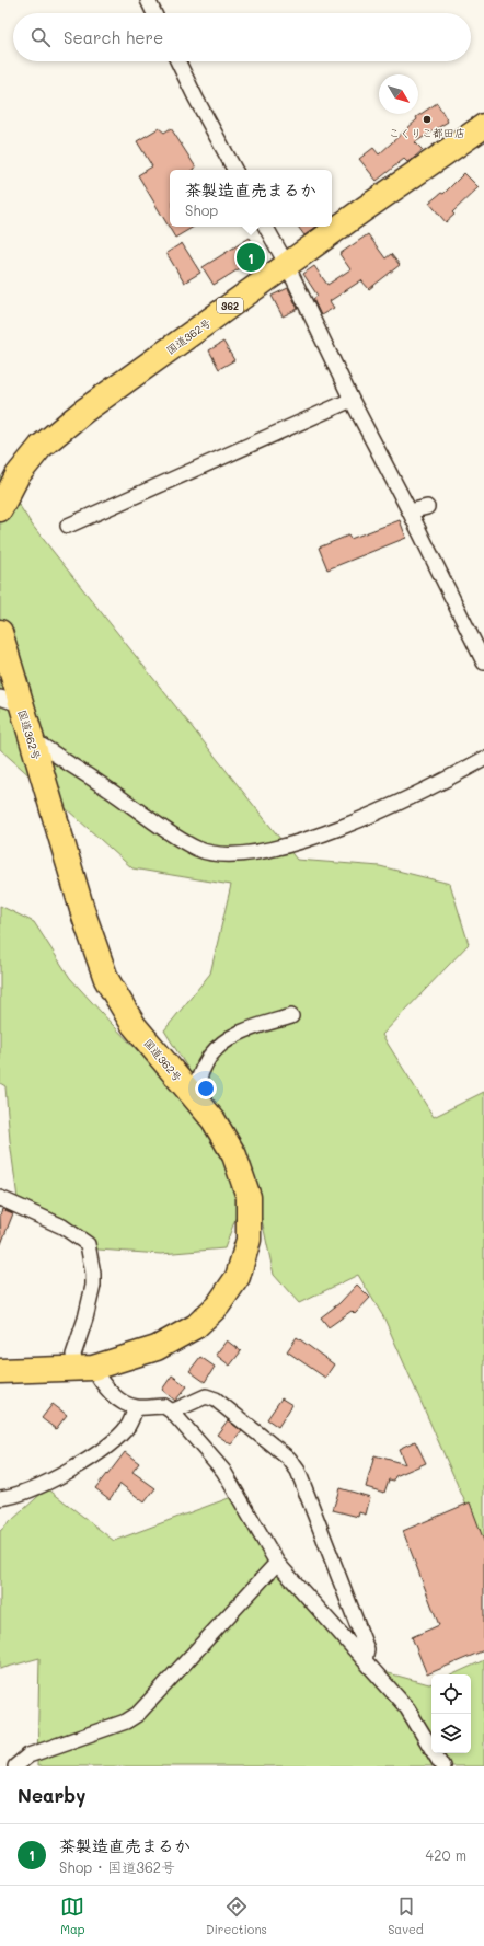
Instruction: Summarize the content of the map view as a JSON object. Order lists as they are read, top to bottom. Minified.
{"streets":{"highway":["362","国道362号"]},"places":["こくりこ都田店"],"north":"bottom right","page":{"search":"Search here","popup":["茶製造直売まるか","Shop"],"pins":"1","heading":"Nearby","list":[{"mark":"1","name":"茶製造直売まるか","note":"Shop · 国道362号","value":"420 m"}],"nav":["Map","Directions","Saved"]}}
